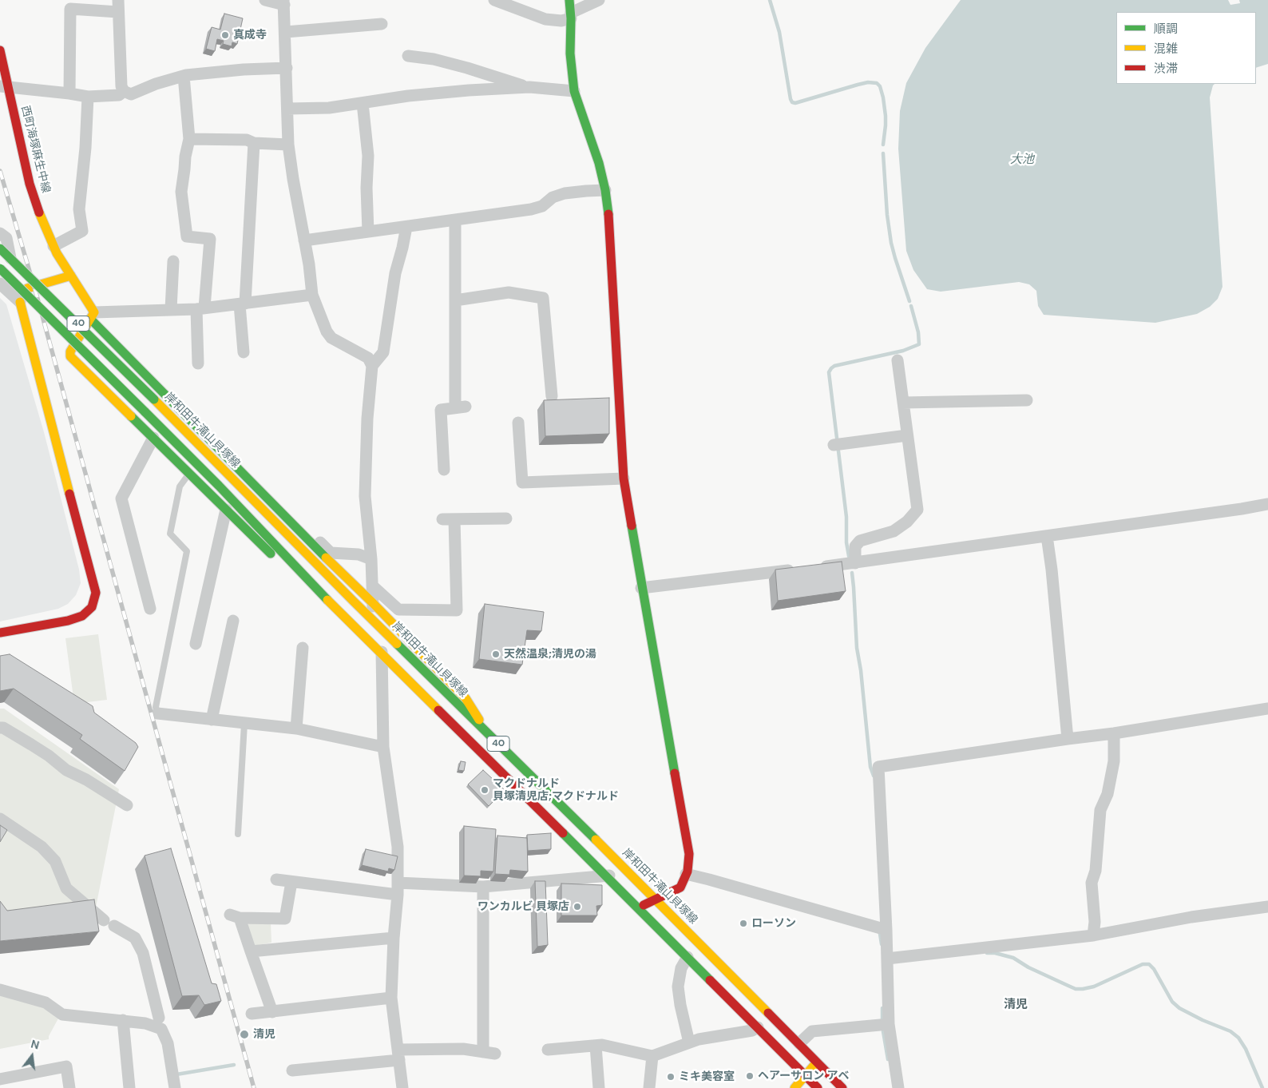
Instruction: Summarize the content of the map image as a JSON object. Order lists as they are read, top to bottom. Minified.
{"streets":{"street":["西町海塚麻生中線","40","岸和田牛滝山貝塚線"]},"crossings":[["西町海塚麻生中線","岸和田牛滝山貝塚線"]],"districts":["清児"],"water":["大池"],"places":["真成寺","天然温泉;清児の湯","マクドナルド 貝塚清児店;マクドナルド","ワンカルビ 貝塚店","ローソン","清児","ヘアーサロン アベ","ミキ美容室"],"legend":["順調","混雑","渋滞"],"north":"top"}
